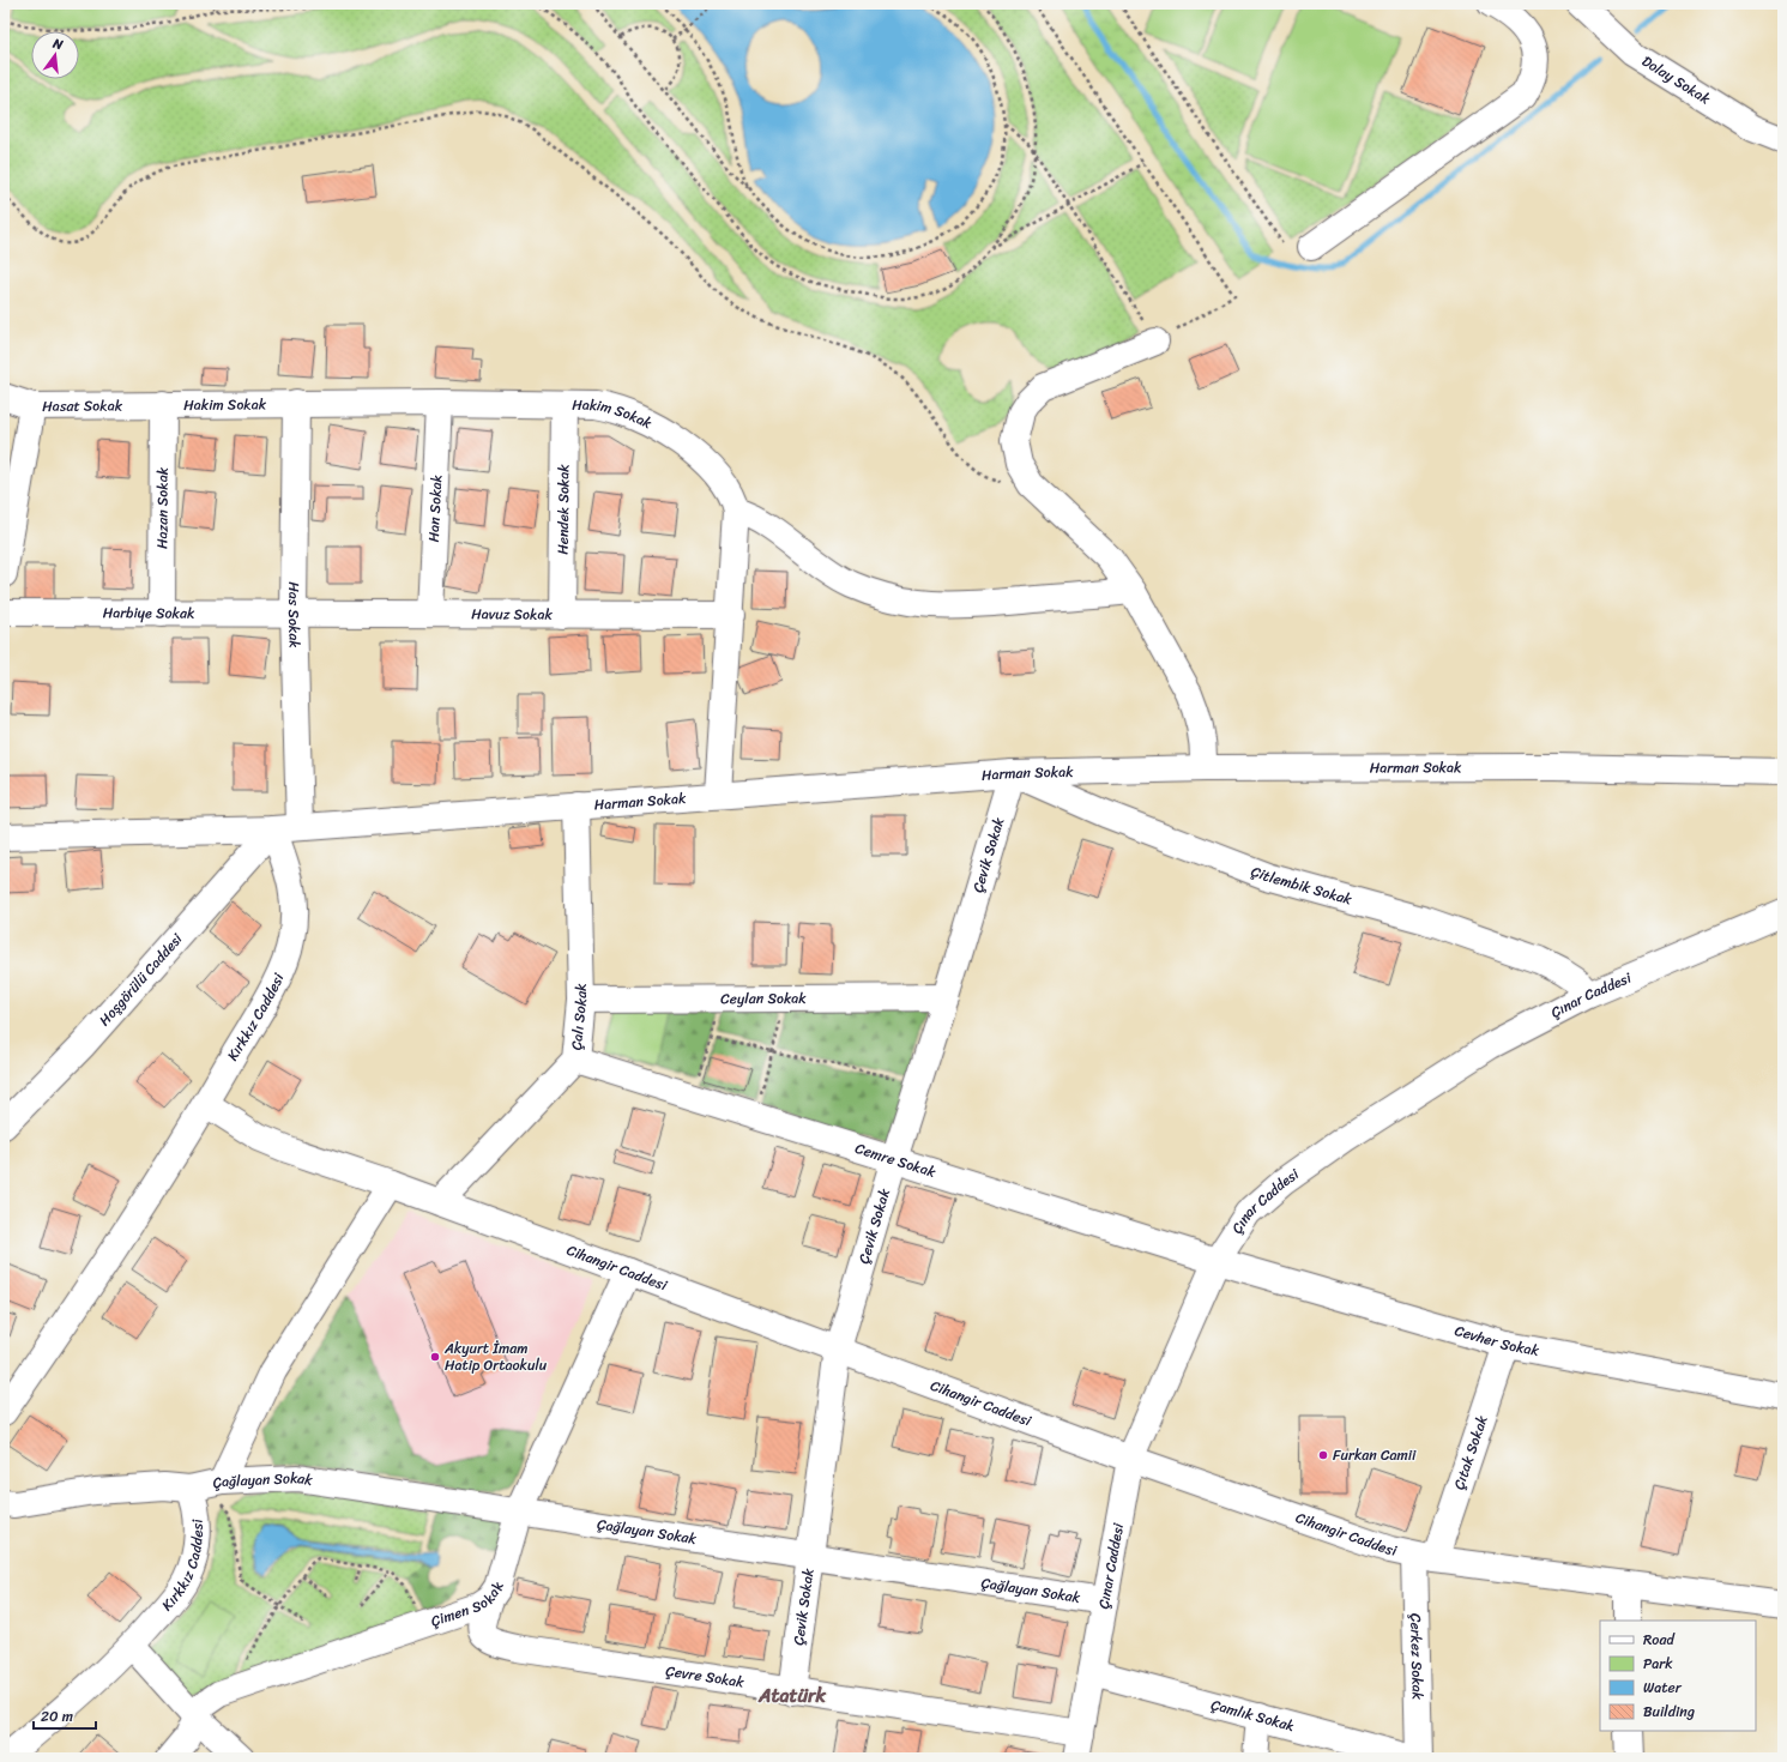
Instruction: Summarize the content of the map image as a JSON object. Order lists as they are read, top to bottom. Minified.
{"streets":{"street":["Dolay Sokak","Hakim Sokak","Hasat Sokak","Hazan Sokak","Han Sokak","Hendek Sokak","Harbiye Sokak","Havuz Sokak","Has Sokak","Harman Sokak","Çevik Sokak","Çitlembik Sokak","Hoşgörülü Caddesi","Çınar Caddesi","Ceylan Sokak","Kırkkız Caddesi","Çalı Sokak","Cemre Sokak","Cihangir Caddesi","Cevher Sokak","Çıtak Sokak","Çağlayan Sokak","Çimen Sokak","Çerkez Sokak","Çevre Sokak","Çamlık Sokak"]},"crossings":[["Hakim Sokak","Hasat Sokak"],["Hakim Sokak","Hazan Sokak"],["Hakim Sokak","Han Sokak"],["Hakim Sokak","Hendek Sokak"],["Hakim Sokak","Havuz Sokak"],["Hakim Sokak","Has Sokak"],["Hakim Sokak","Harman Sokak"],["Hasat Sokak","Hazan Sokak"],["Hazan Sokak","Harbiye Sokak"],["Han Sokak","Havuz Sokak"],["Hendek Sokak","Havuz Sokak"],["Harbiye Sokak","Havuz Sokak"],["Harbiye Sokak","Has Sokak"],["Havuz Sokak","Has Sokak"],["Has Sokak","Harman Sokak"],["Harman Sokak","Çevik Sokak"],["Harman Sokak","Çitlembik Sokak"],["Harman Sokak","Hoşgörülü Caddesi"],["Harman Sokak","Kırkkız Caddesi"],["Harman Sokak","Çalı Sokak"],["Çevik Sokak","Çitlembik Sokak"],["Çevik Sokak","Ceylan Sokak"],["Çevik Sokak","Cemre Sokak"],["Çevik Sokak","Cihangir Caddesi"],["Çevik Sokak","Çağlayan Sokak"],["Çevik Sokak","Çevre Sokak"],["Çitlembik Sokak","Çınar Caddesi"],["Hoşgörülü Caddesi","Kırkkız Caddesi"],["Çınar Caddesi","Cemre Sokak"],["Çınar Caddesi","Cihangir Caddesi"],["Çınar Caddesi","Cevher Sokak"],["Çınar Caddesi","Çağlayan Sokak"],["Çınar Caddesi","Çevre Sokak"],["Çınar Caddesi","Çamlık Sokak"],["Ceylan Sokak","Çalı Sokak"],["Kırkkız Caddesi","Cihangir Caddesi"],["Kırkkız Caddesi","Çağlayan Sokak"],["Çalı Sokak","Cemre Sokak"],["Çalı Sokak","Cihangir Caddesi"],["Cemre Sokak","Cevher Sokak"],["Cihangir Caddesi","Çıtak Sokak"],["Cihangir Caddesi","Çimen Sokak"],["Cihangir Caddesi","Çerkez Sokak"],["Cevher Sokak","Çıtak Sokak"],["Çıtak Sokak","Çerkez Sokak"],["Çağlayan Sokak","Çimen Sokak"],["Çimen Sokak","Çevre Sokak"]],"districts":["Atatürk"],"places":["Akyurt İmam Hatip Ortaokulu","Furkan Camii"],"legend":["Road","Park","Water","Building"],"scale_bar":"20 m","north":"top"}
